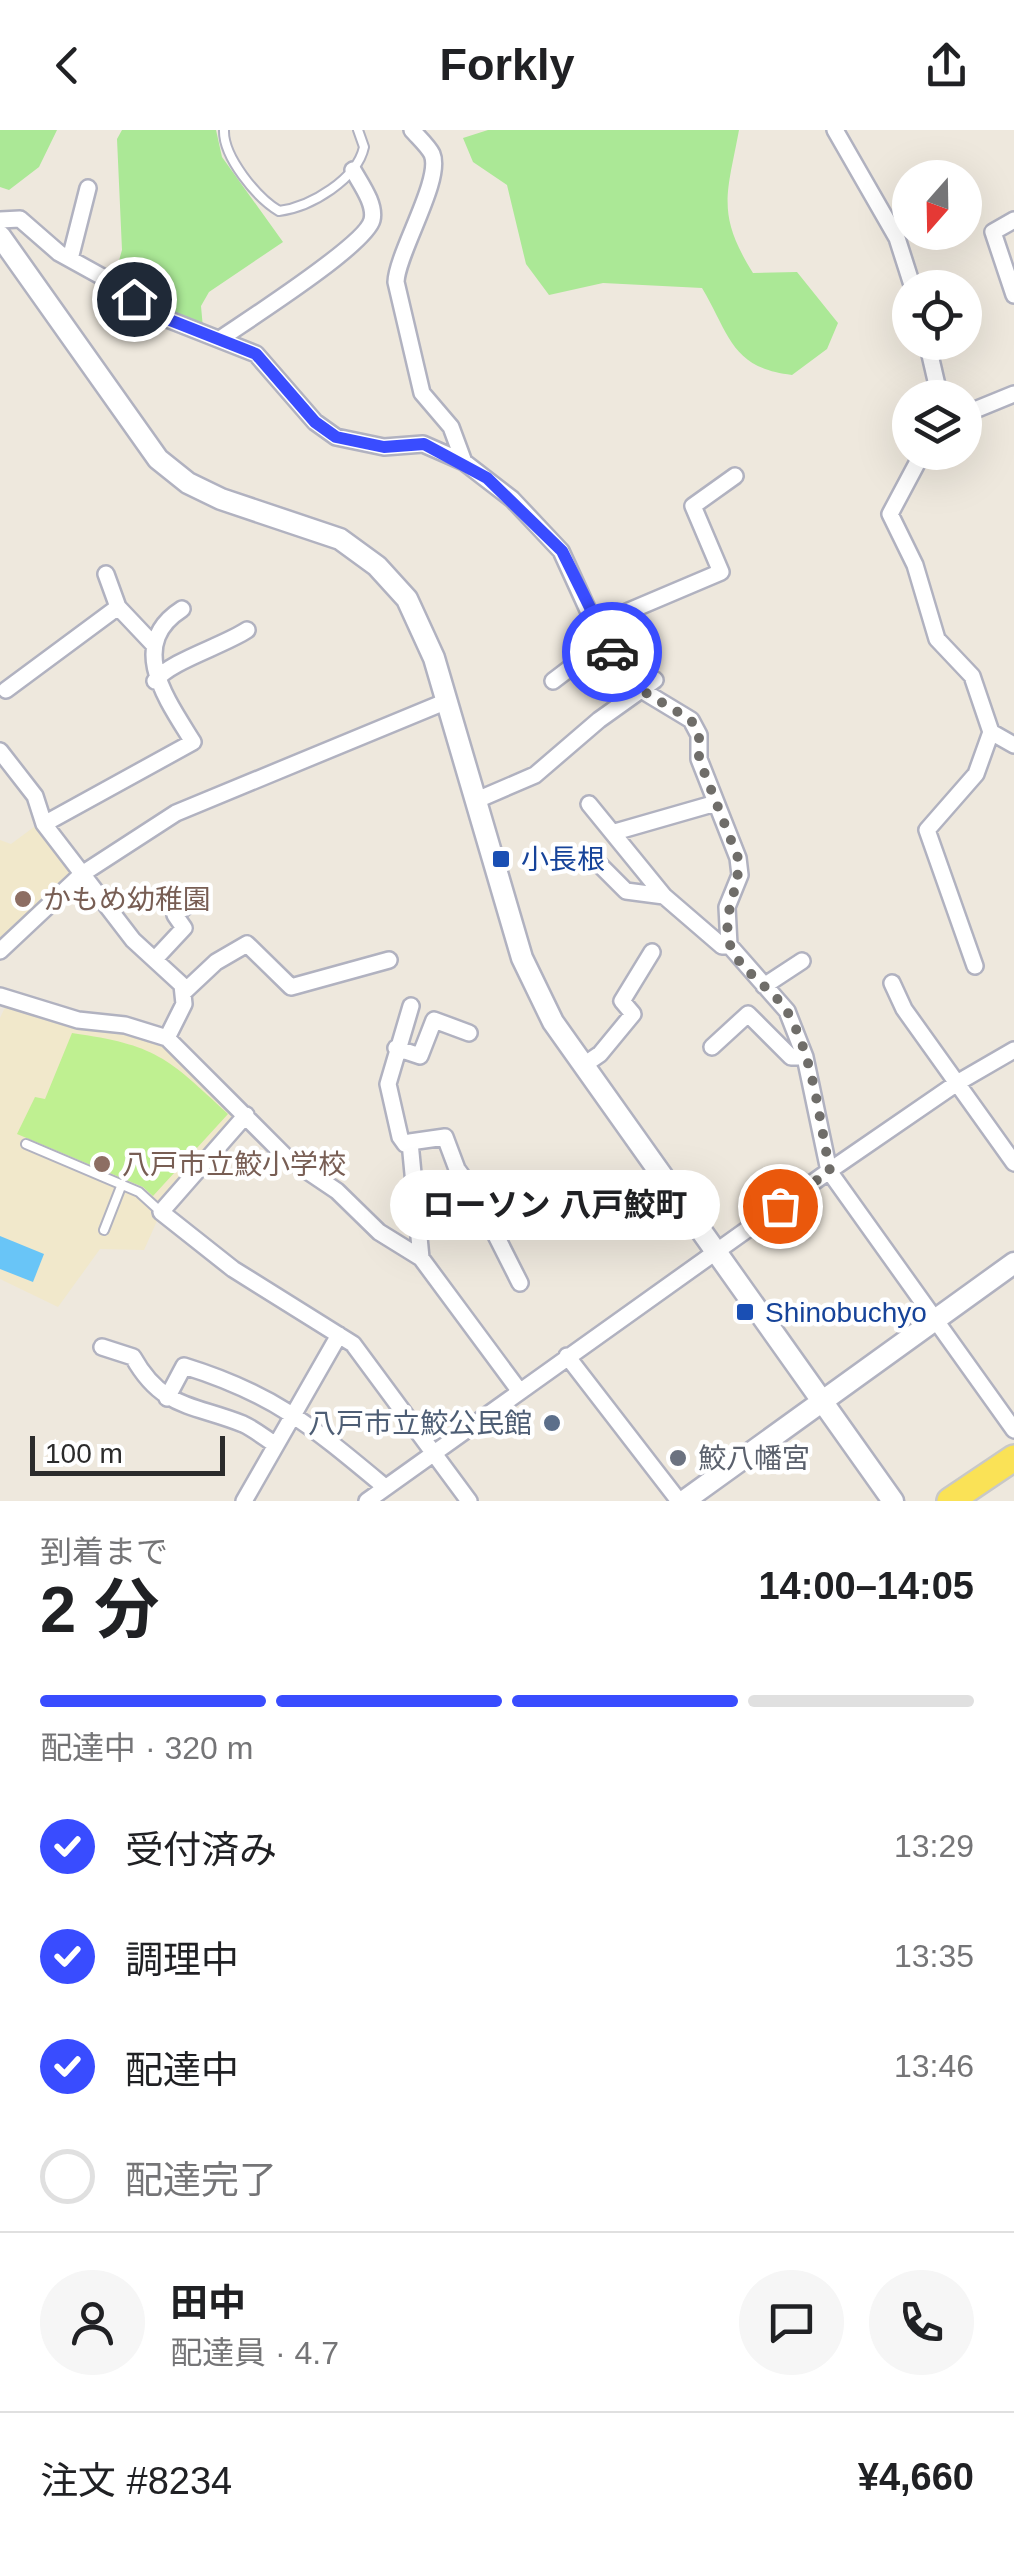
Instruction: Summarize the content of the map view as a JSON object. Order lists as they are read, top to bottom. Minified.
{"places":{"transit":["小長根","Shinobuchyo"],"other":["かもめ幼稚園","八戸市立鮫小学校","ローソン 八戸鮫町","八戸市立鮫公民館","鮫八幡宮"]},"scale_bar":"100 m","north":"bottom","page":{"header":"Forkly","bubble":"ローソン 八戸鮫町","scale":"100 m","heading":["2 分","到着まで","14:00–14:05"],"panel":["田中","配達員 · 4.7","注文 #8234","¥4,660"],"bar":"配達中 · 320 m","list":[["受付済み","13:29"],["調理中","13:35"],["配達中","13:46"],"配達完了"]}}
